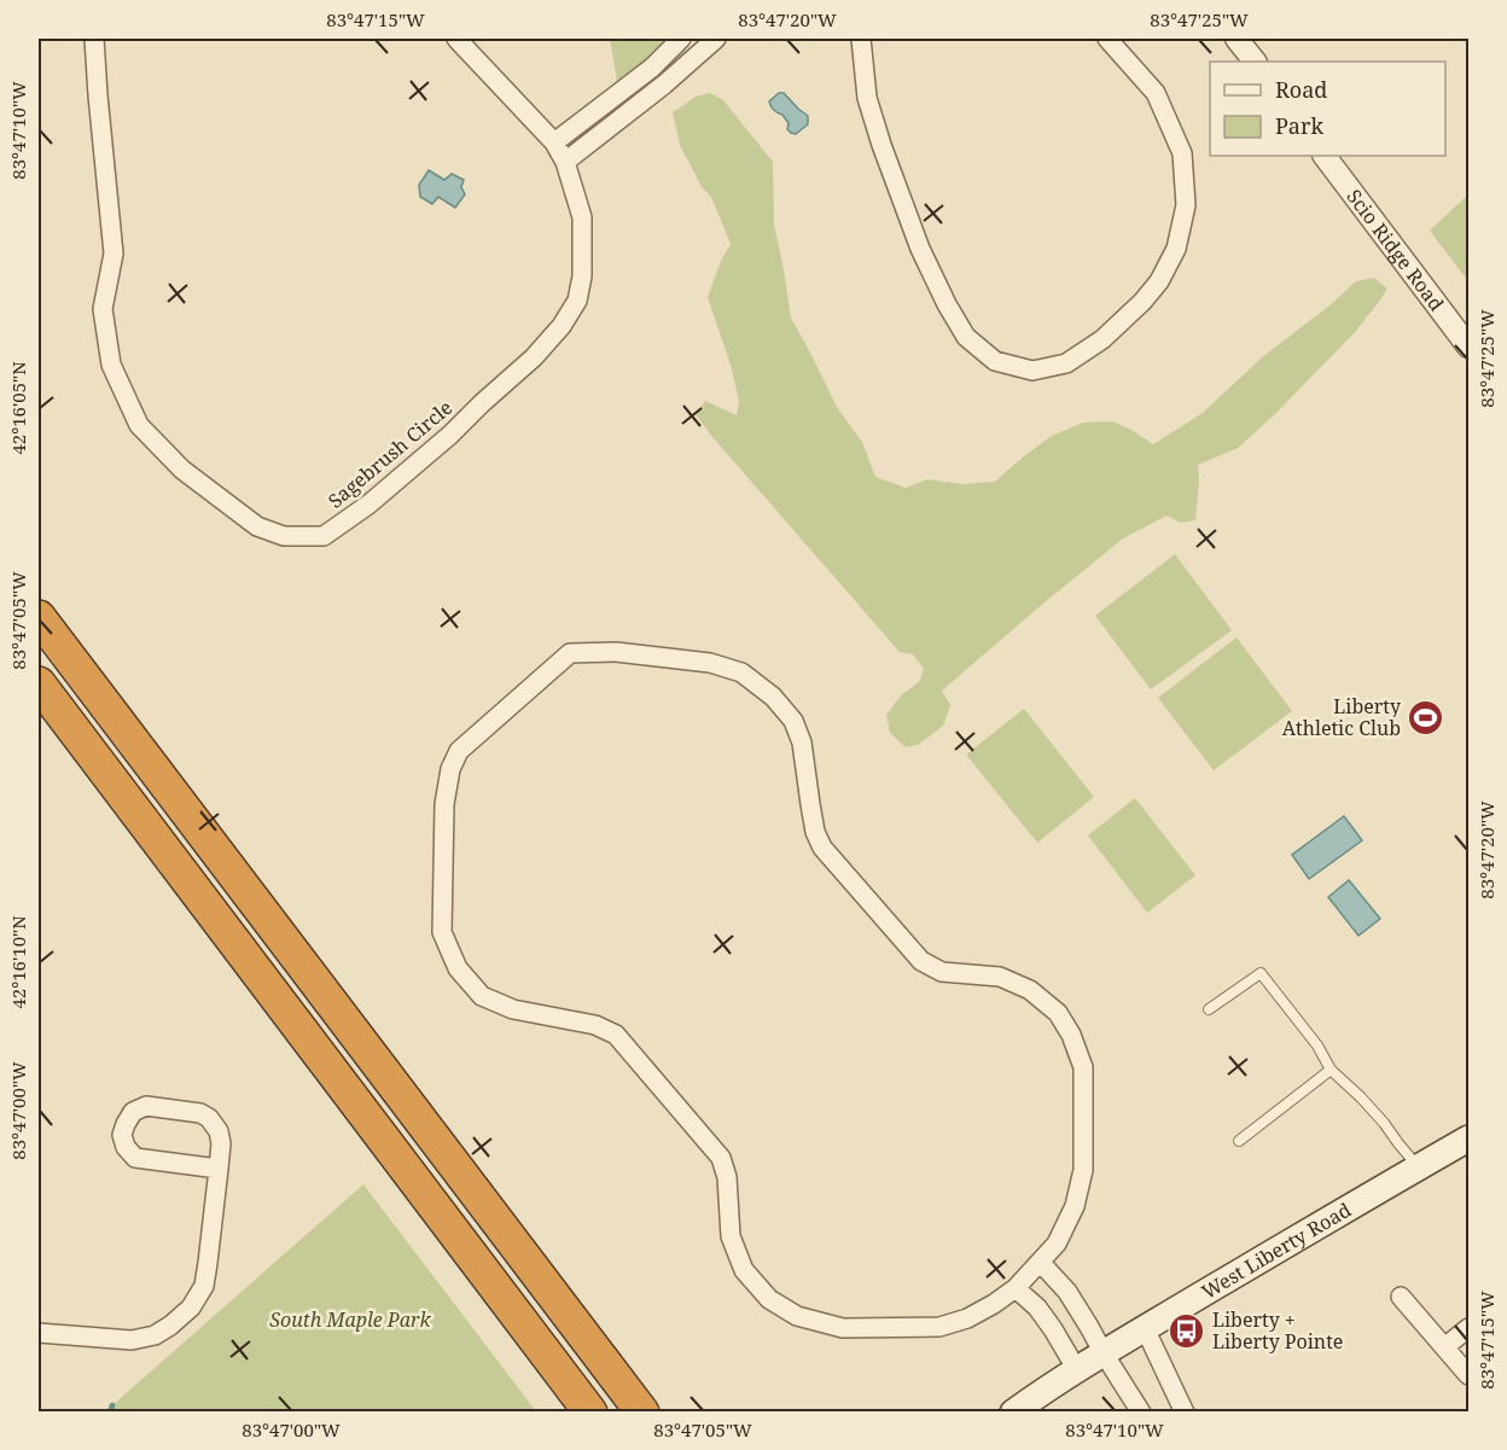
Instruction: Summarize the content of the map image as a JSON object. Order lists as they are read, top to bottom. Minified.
{"streets":{"main road":["West Liberty Road"],"street":["Scio Ridge Road","Sagebrush Circle"]},"parks":["South Maple Park"],"places":{"sports":["Liberty Athletic Club"],"bus stop":["Liberty + Liberty Pointe"]},"legend":["Road","Park"],"coordinates":["83°47'15\"W","83°47'20\"W","83°47'25\"W","83°47'10\"W","42°16'05\"N","83°47'05\"W","42°16'10\"N","83°47'00\"W"]}
